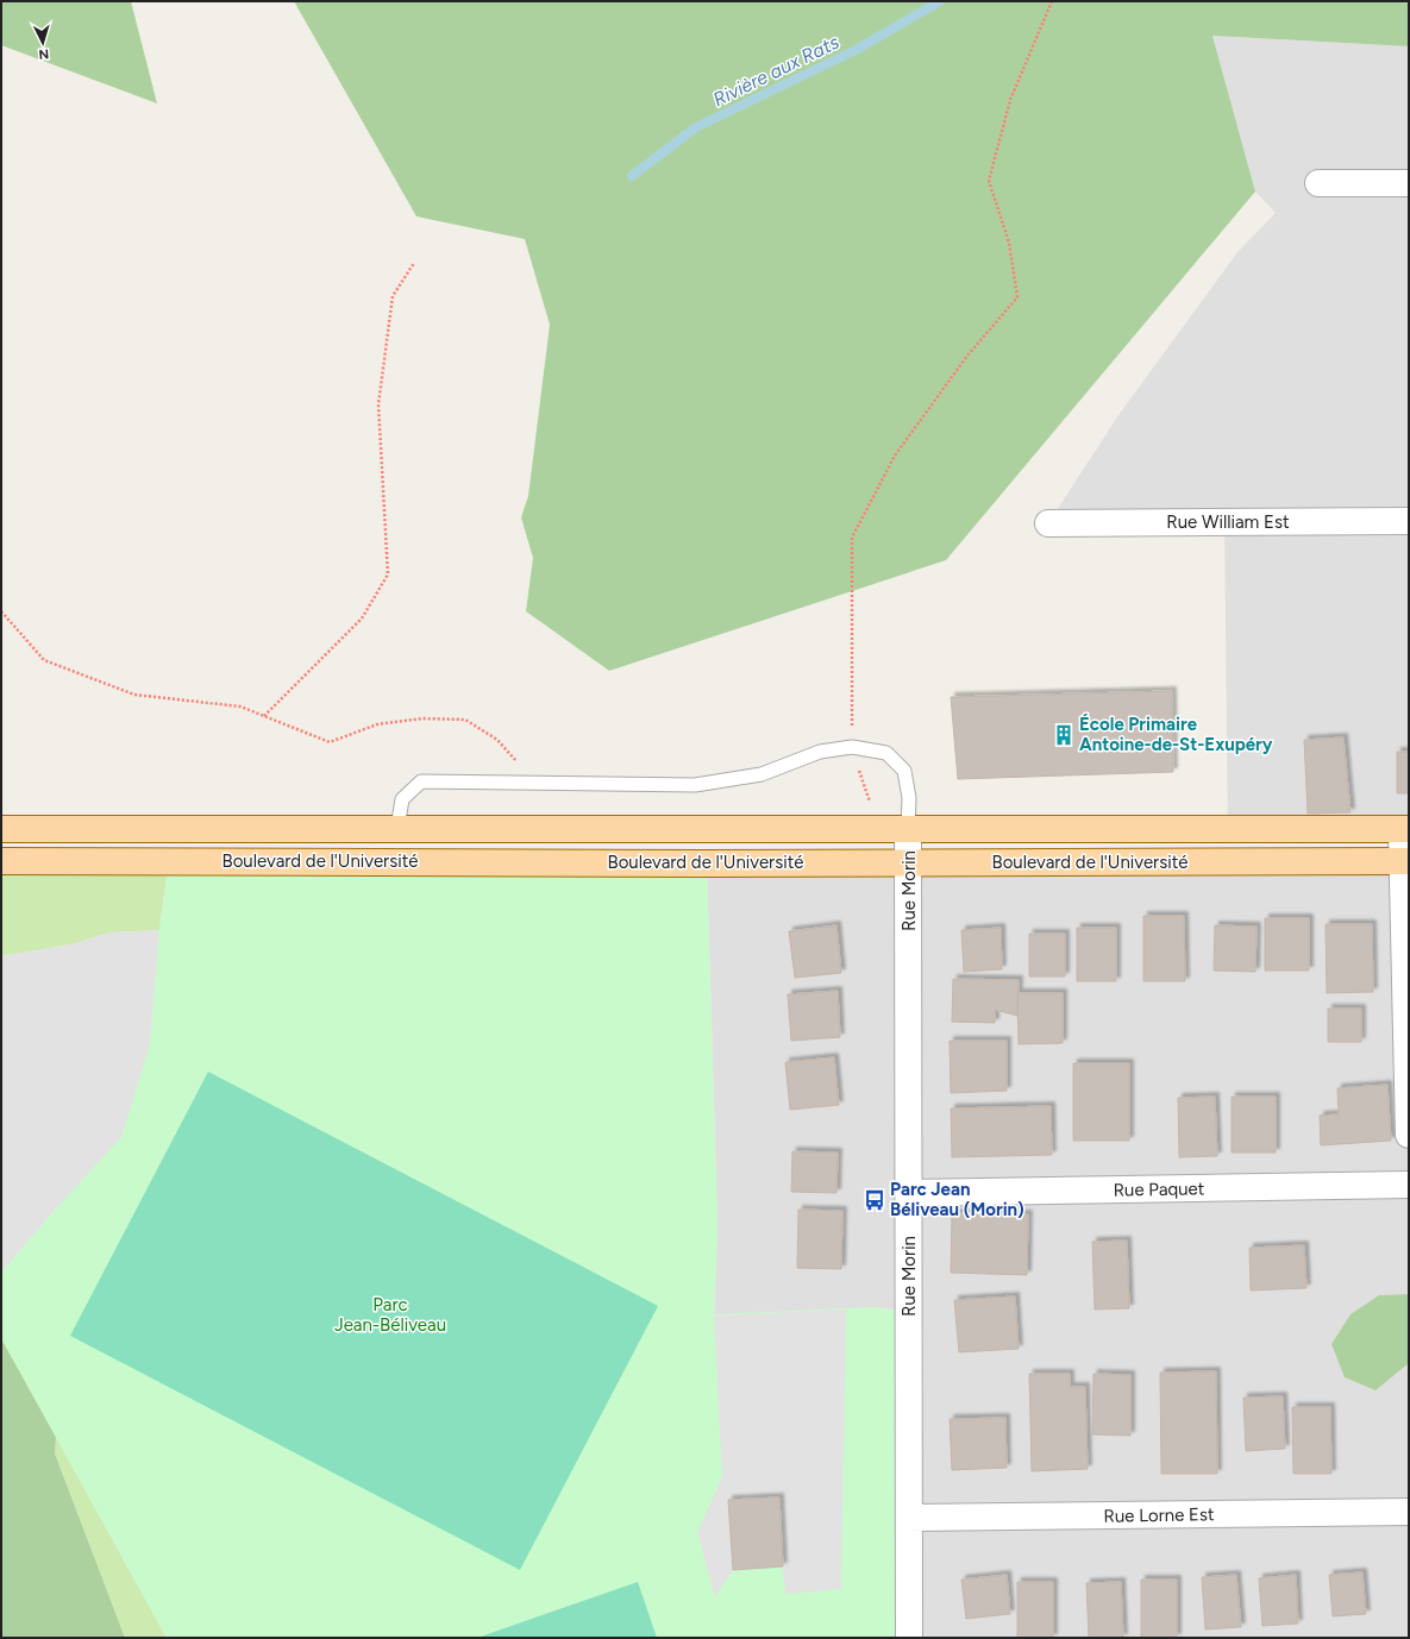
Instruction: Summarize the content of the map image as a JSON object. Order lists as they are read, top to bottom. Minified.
{"streets":{"main road":["Boulevard de l'Université"],"street":["Rue William Est","Rue Morin","Rue Paquet","Rue Lorne Est"]},"crossings":[["Boulevard de l'Université","Rue Morin"],["Rue Morin","Rue Paquet"],["Rue Morin","Rue Lorne Est"]],"water":["Rivière aux Rats"],"parks":["Parc Jean-Béliveau"],"places":{"building":["École Primaire Antoine-de-St-Exupéry"],"bus stop":["Parc Jean Béliveau (Morin)"]},"north":"bottom"}
